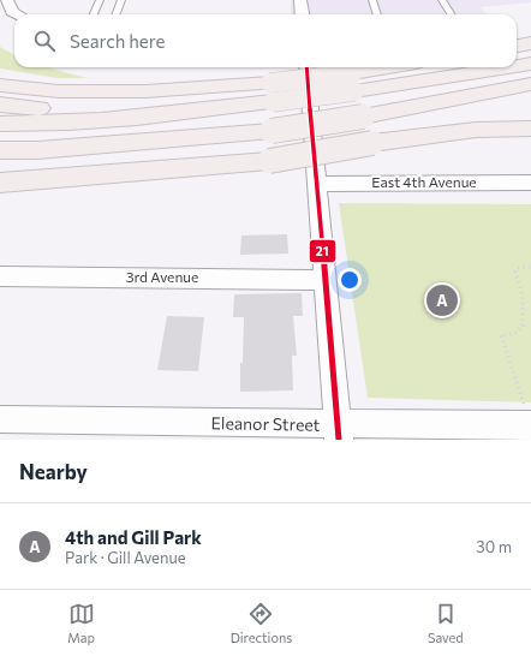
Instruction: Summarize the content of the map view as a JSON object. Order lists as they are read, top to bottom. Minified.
{"streets":{"street":["East 4th Avenue","3rd Avenue","Eleanor Street"]},"lines":["transit line 21"],"page":{"search":"Search here","pins":"A","heading":"Nearby","list":[{"mark":"A","name":"4th and Gill Park","note":"Park · Gill Avenue","value":"30 m"}],"nav":["Map","Directions","Saved"]}}
